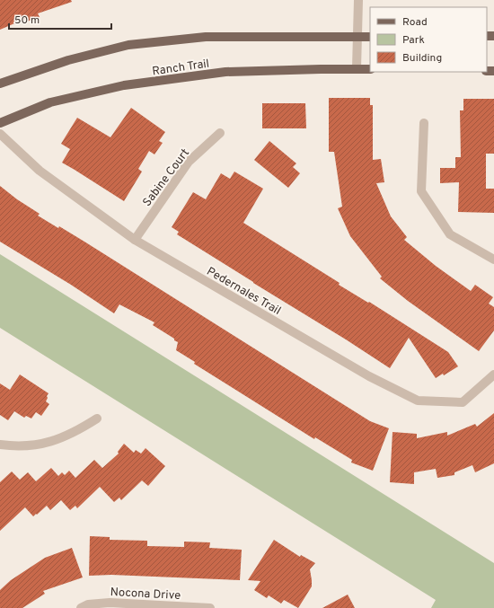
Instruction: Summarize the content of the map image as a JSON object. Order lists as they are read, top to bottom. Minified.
{"streets":{"main road":["Ranch Trail"],"street":["Sabine Court","Pedernales Trail","Nocona Drive"]},"crossings":[["Sabine Court","Pedernales Trail"]],"legend":["Road","Park","Building"],"scale_bar":"50 m"}
